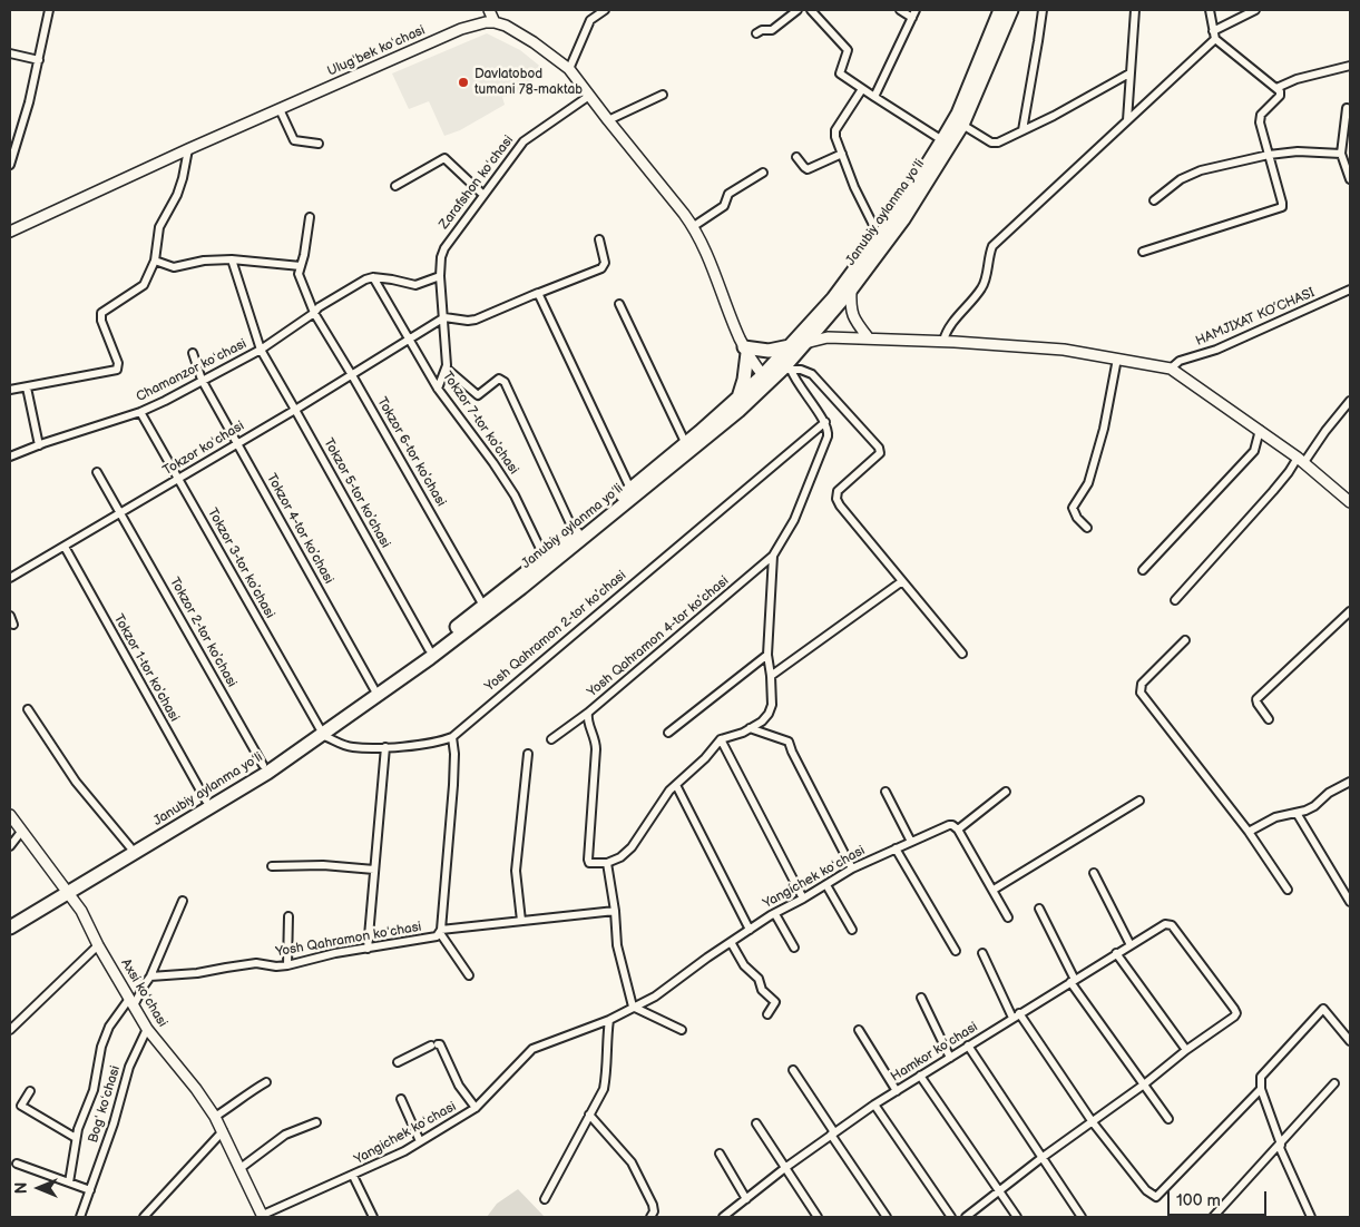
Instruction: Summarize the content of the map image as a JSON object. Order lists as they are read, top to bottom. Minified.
{"streets":{"highway":["Janubiy aylanma yoʻli"],"street":["Ulugʻbek koʻchasi","Zarafshon koʻchasi","HAMJIXAT KO’CHASI","Chamanzor koʻchasi","Tokzor 7-tor koʼchasi","Tokzor koʻchasi","Tokzor 6-tor koʼchasi","Tokzor 5-tor koʼchasi","Tokzor 4-tor koʼchasi","Tokzor 3-tor koʼchasi","Yosh Qahramon 2-tor koʼchasi","Tokzor 2-tor koʼchasi","Yosh Qahramon 4-tor koʼchasi","Tokzor 1-tor koʼchasi","Yangichek koʻchasi","Yosh Qahramon koʻchasi","Axsi koʻchasi","Hamkor koʻchasi","Bogʻ koʻchasi"]},"crossings":[["Janubiy aylanma yoʻli","Tokzor 7-tor koʼchasi"],["Janubiy aylanma yoʻli","Tokzor 6-tor koʼchasi"],["Janubiy aylanma yoʻli","Tokzor 5-tor koʼchasi"],["Janubiy aylanma yoʻli","Tokzor 4-tor koʼchasi"],["Janubiy aylanma yoʻli","Tokzor 3-tor koʼchasi"],["Janubiy aylanma yoʻli","Tokzor 2-tor koʼchasi"],["Janubiy aylanma yoʻli","Tokzor 1-tor koʼchasi"],["Janubiy aylanma yoʻli","Axsi koʻchasi"],["Chamanzor koʻchasi","Tokzor 7-tor koʼchasi"],["Chamanzor koʻchasi","Tokzor 6-tor koʼchasi"],["Chamanzor koʻchasi","Tokzor 5-tor koʼchasi"],["Chamanzor koʻchasi","Tokzor 4-tor koʼchasi"],["Chamanzor koʻchasi","Tokzor 3-tor koʼchasi"],["Tokzor 7-tor koʼchasi","Tokzor koʻchasi"],["Tokzor koʻchasi","Tokzor 6-tor koʼchasi"],["Tokzor koʻchasi","Tokzor 5-tor koʼchasi"],["Tokzor koʻchasi","Tokzor 4-tor koʼchasi"],["Tokzor koʻchasi","Tokzor 3-tor koʼchasi"],["Tokzor koʻchasi","Tokzor 2-tor koʼchasi"],["Tokzor koʻchasi","Tokzor 1-tor koʼchasi"],["Yangichek koʻchasi","Axsi koʻchasi"],["Axsi koʻchasi","Bogʻ koʻchasi"]],"places":["Davlatobod tumani 78-maktab"],"scale_bar":"100 m","north":"left"}
